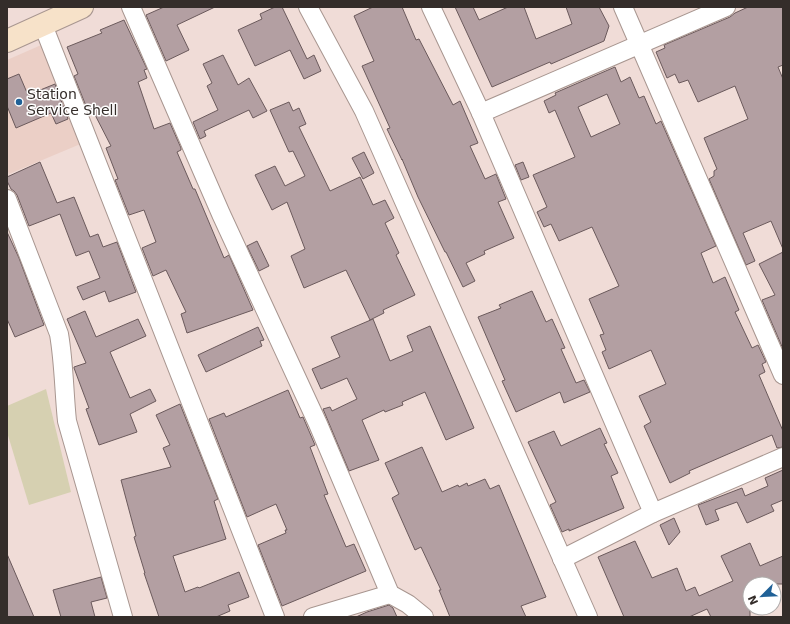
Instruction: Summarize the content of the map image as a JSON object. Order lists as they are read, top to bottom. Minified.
{"places":["Station Service Shell"],"north":"bottom left"}
